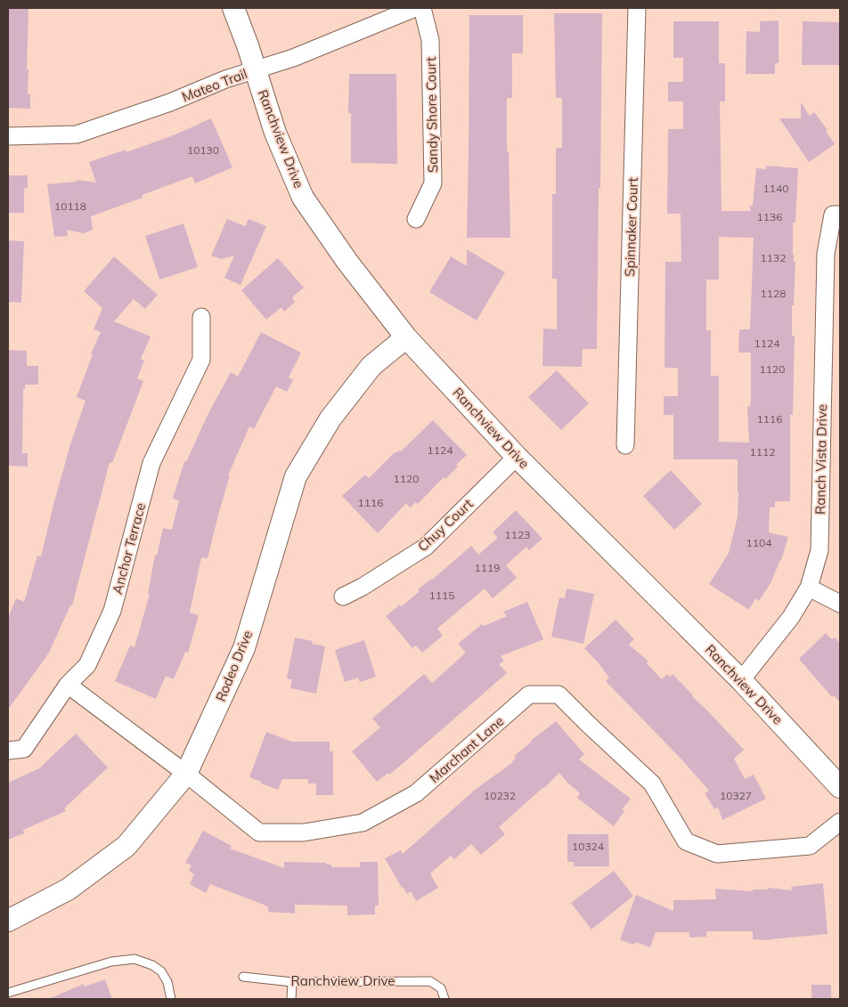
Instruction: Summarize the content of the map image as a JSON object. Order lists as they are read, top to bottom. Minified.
{"streets":{"street":["Mateo Trail","Sandy Shore Court","Ranchview Drive","Spinnaker Court","Ranch Vista Drive","Chuy Court","Anchor Terrace","Rodeo Drive","Marchant Lane"]},"crossings":[["Mateo Trail","Ranchview Drive"],["Ranchview Drive","Ranch Vista Drive"],["Ranchview Drive","Chuy Court"],["Ranchview Drive","Rodeo Drive"],["Anchor Terrace","Marchant Lane"],["Rodeo Drive","Marchant Lane"]],"house_numbers":["10130","1140","10118","1136","1132","1128","1124","1120","1116","1124","1112","1120","1116","1123","1104","1119","1115","10232","10327","10324"]}
